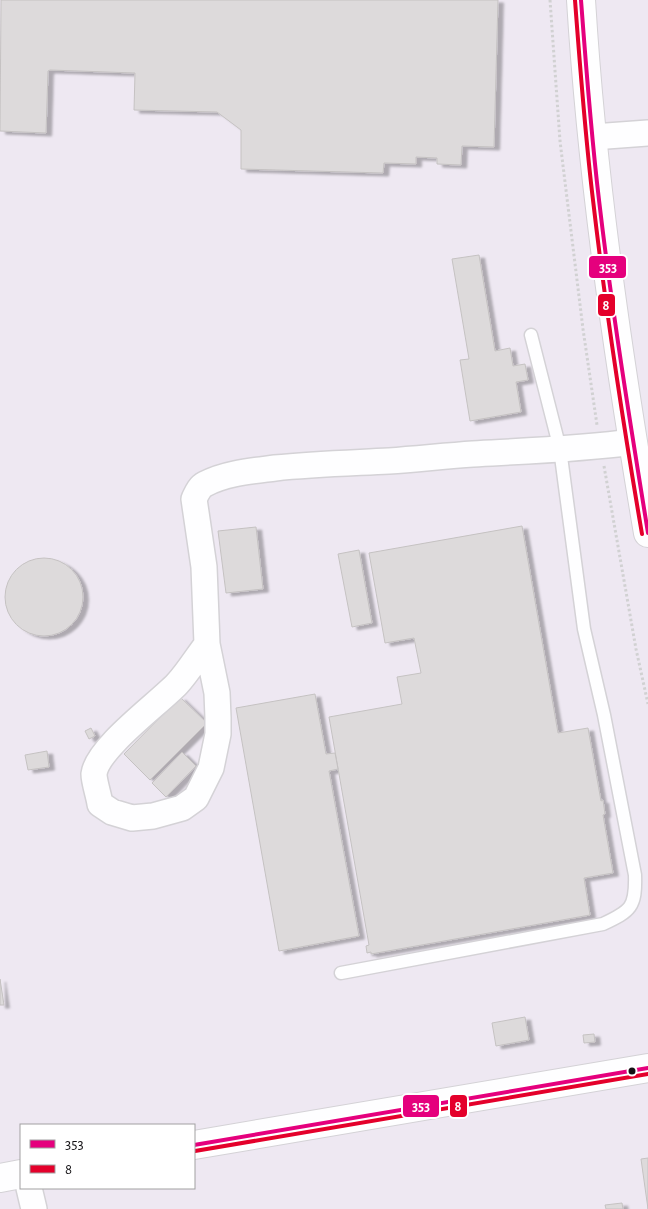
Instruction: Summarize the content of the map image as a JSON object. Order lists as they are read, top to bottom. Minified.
{"lines":["transit line 353","transit line 8"],"legend":["353","8"]}
